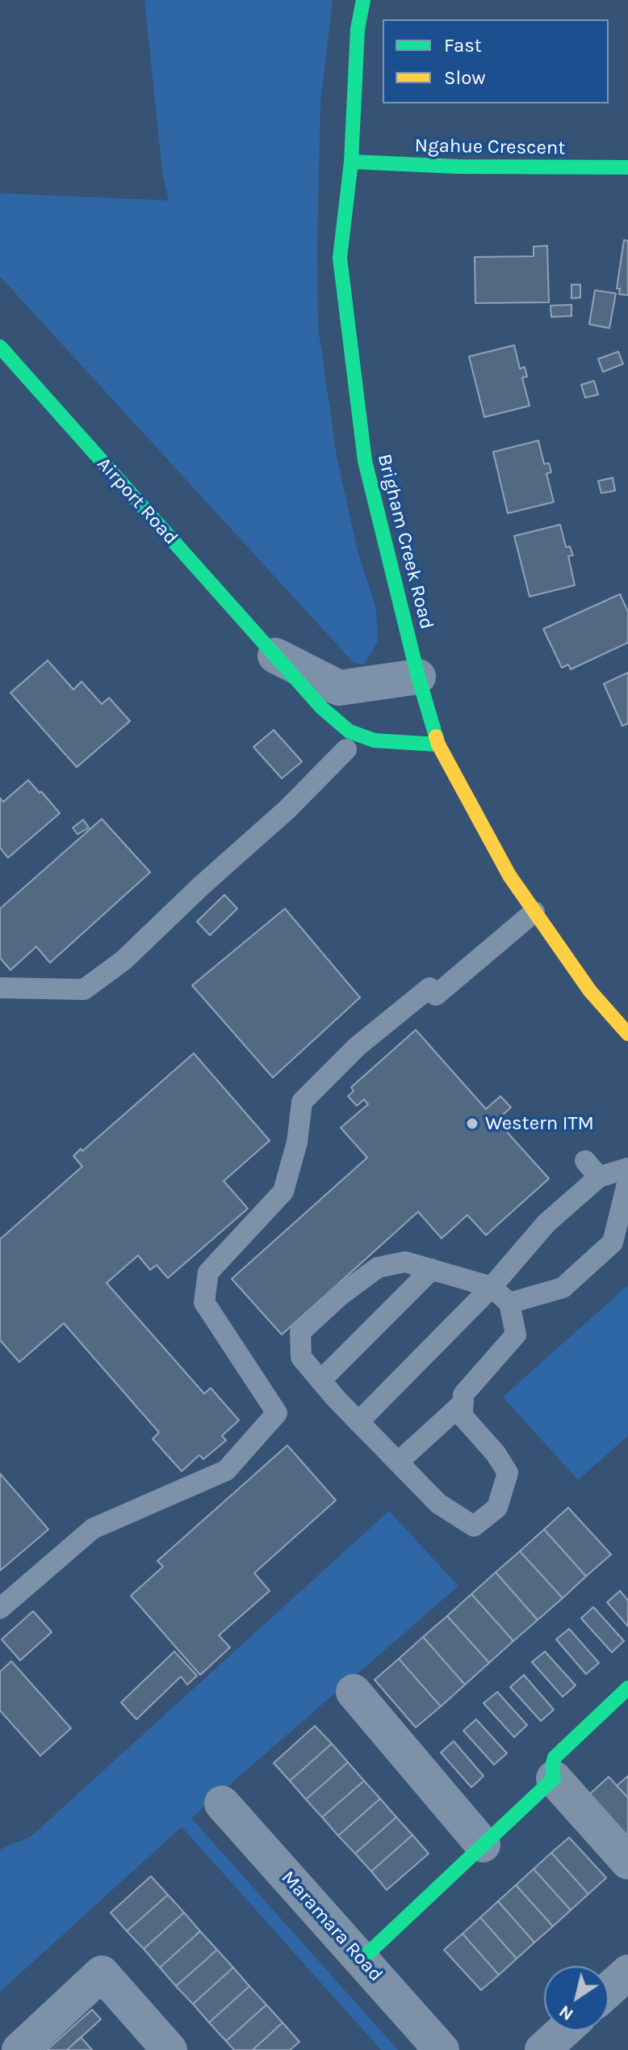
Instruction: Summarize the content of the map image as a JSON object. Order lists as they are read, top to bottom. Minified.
{"streets":{"street":["Ngahue Crescent","Airport Road","Brigham Creek Road","Maramara Road"]},"crossings":[["Ngahue Crescent","Brigham Creek Road"],["Airport Road","Brigham Creek Road"]],"places":["Western ITM"],"legend":["Fast","Slow"],"north":"bottom left"}
